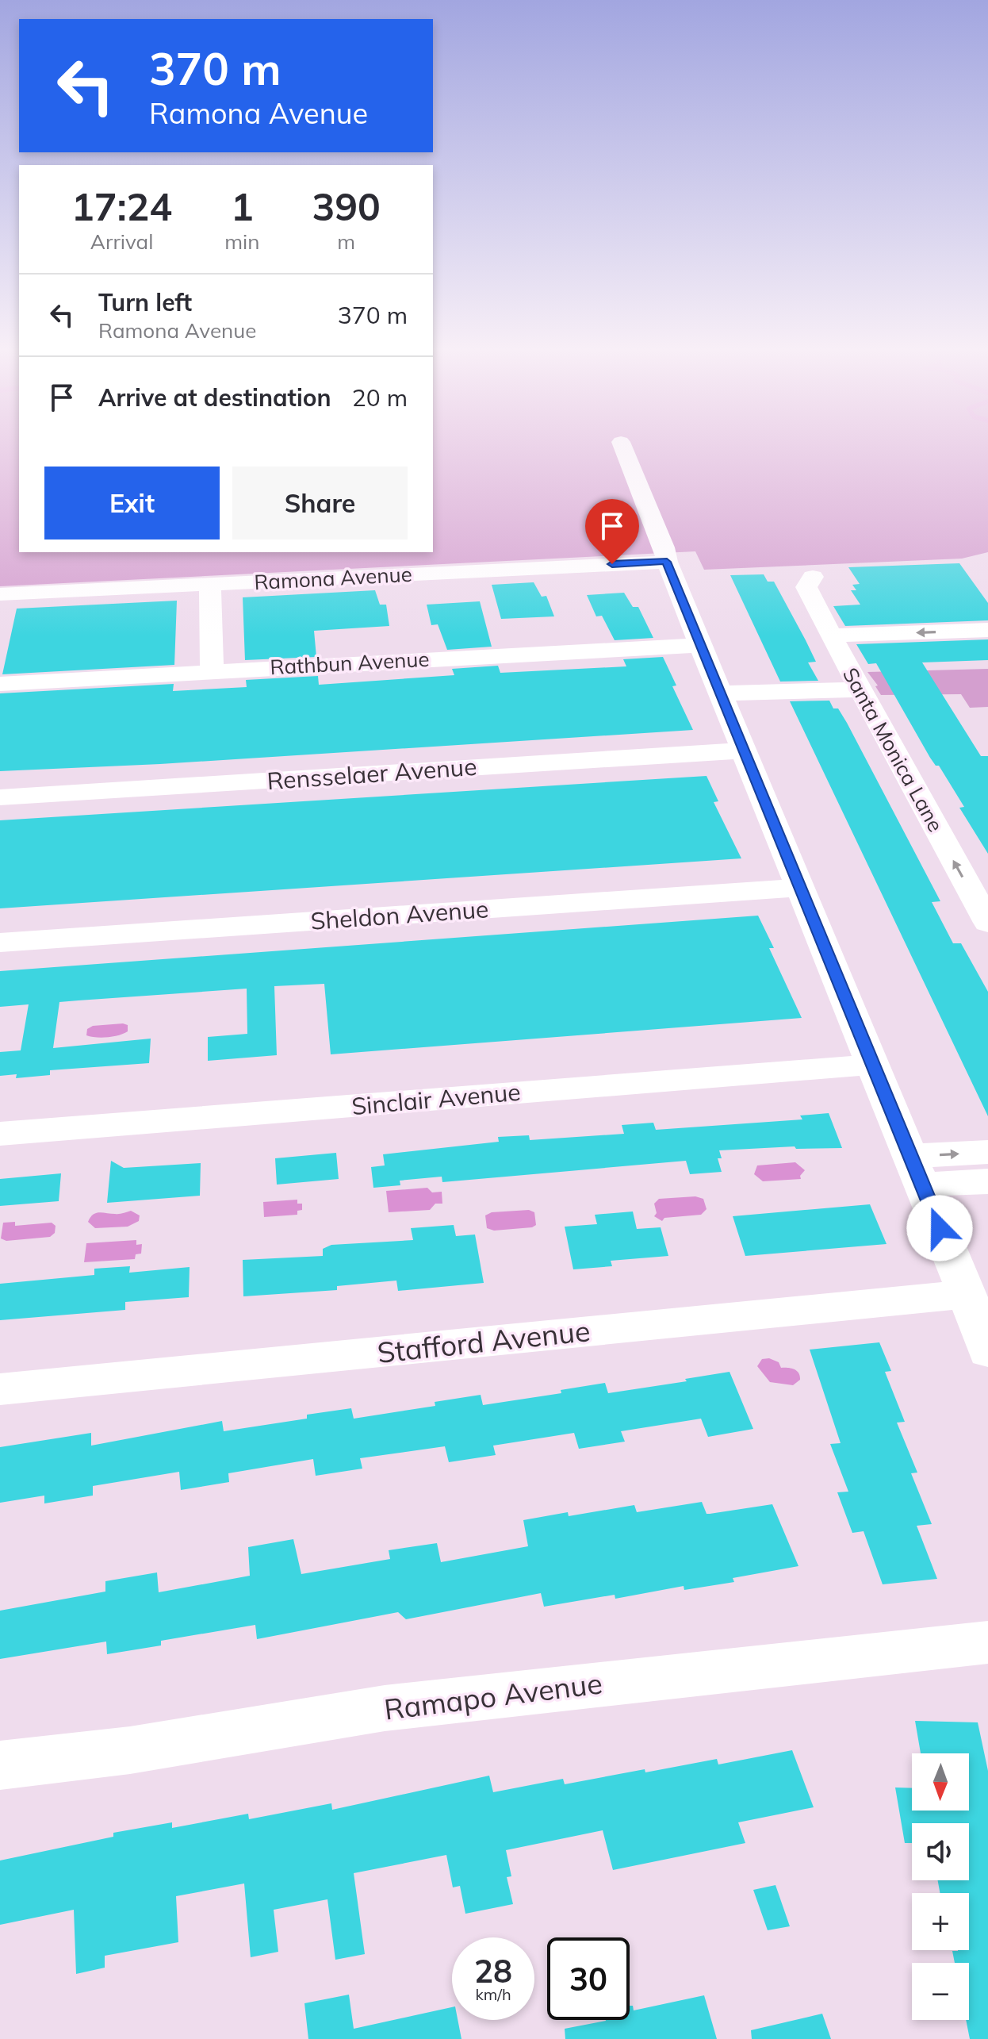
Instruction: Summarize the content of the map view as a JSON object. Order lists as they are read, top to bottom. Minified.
{"streets":{"street":["Ramona Avenue","Rathbun Avenue","Santa Monica Lane","Rensselaer Avenue","Sheldon Avenue","Sinclair Avenue","Stafford Avenue","Ramapo Avenue"]},"north":"bottom","page":{"turn":["370 m","Ramona Avenue"],"eta":["17:24","Arrival","1","min","390","m"],"list":[{"name":"Turn left","note":"Ramona Avenue","value":"370 m"},{"name":"Arrive at destination","value":"20 m"}],"buttons":["Exit","Share"],"map_buttons":["+","−"],"speed":"28 km/h","limit":"30"}}
